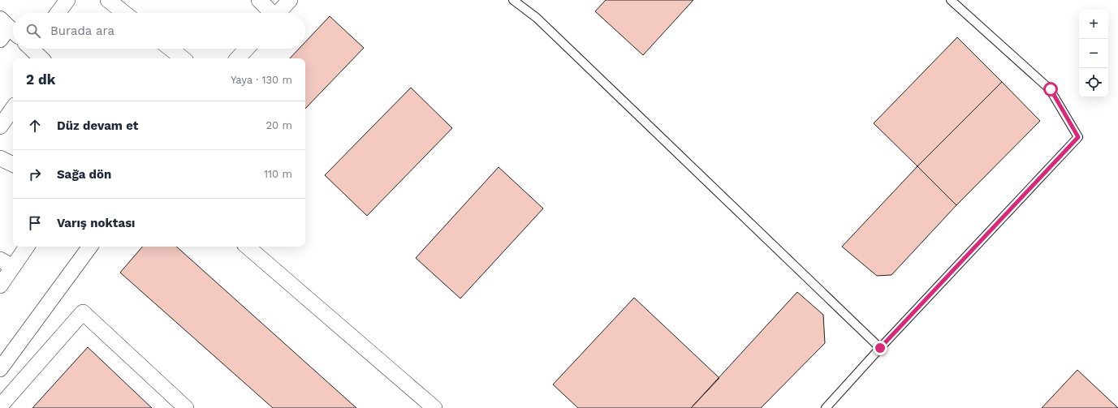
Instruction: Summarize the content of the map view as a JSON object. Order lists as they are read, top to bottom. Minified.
{"page":{"map_buttons":["+","−"],"search":"Burada ara","heading":["2 dk","Yaya · 130 m"],"list":[["Düz devam et","20 m"],["Sağa dön","110 m"],"Varış noktası"]}}
